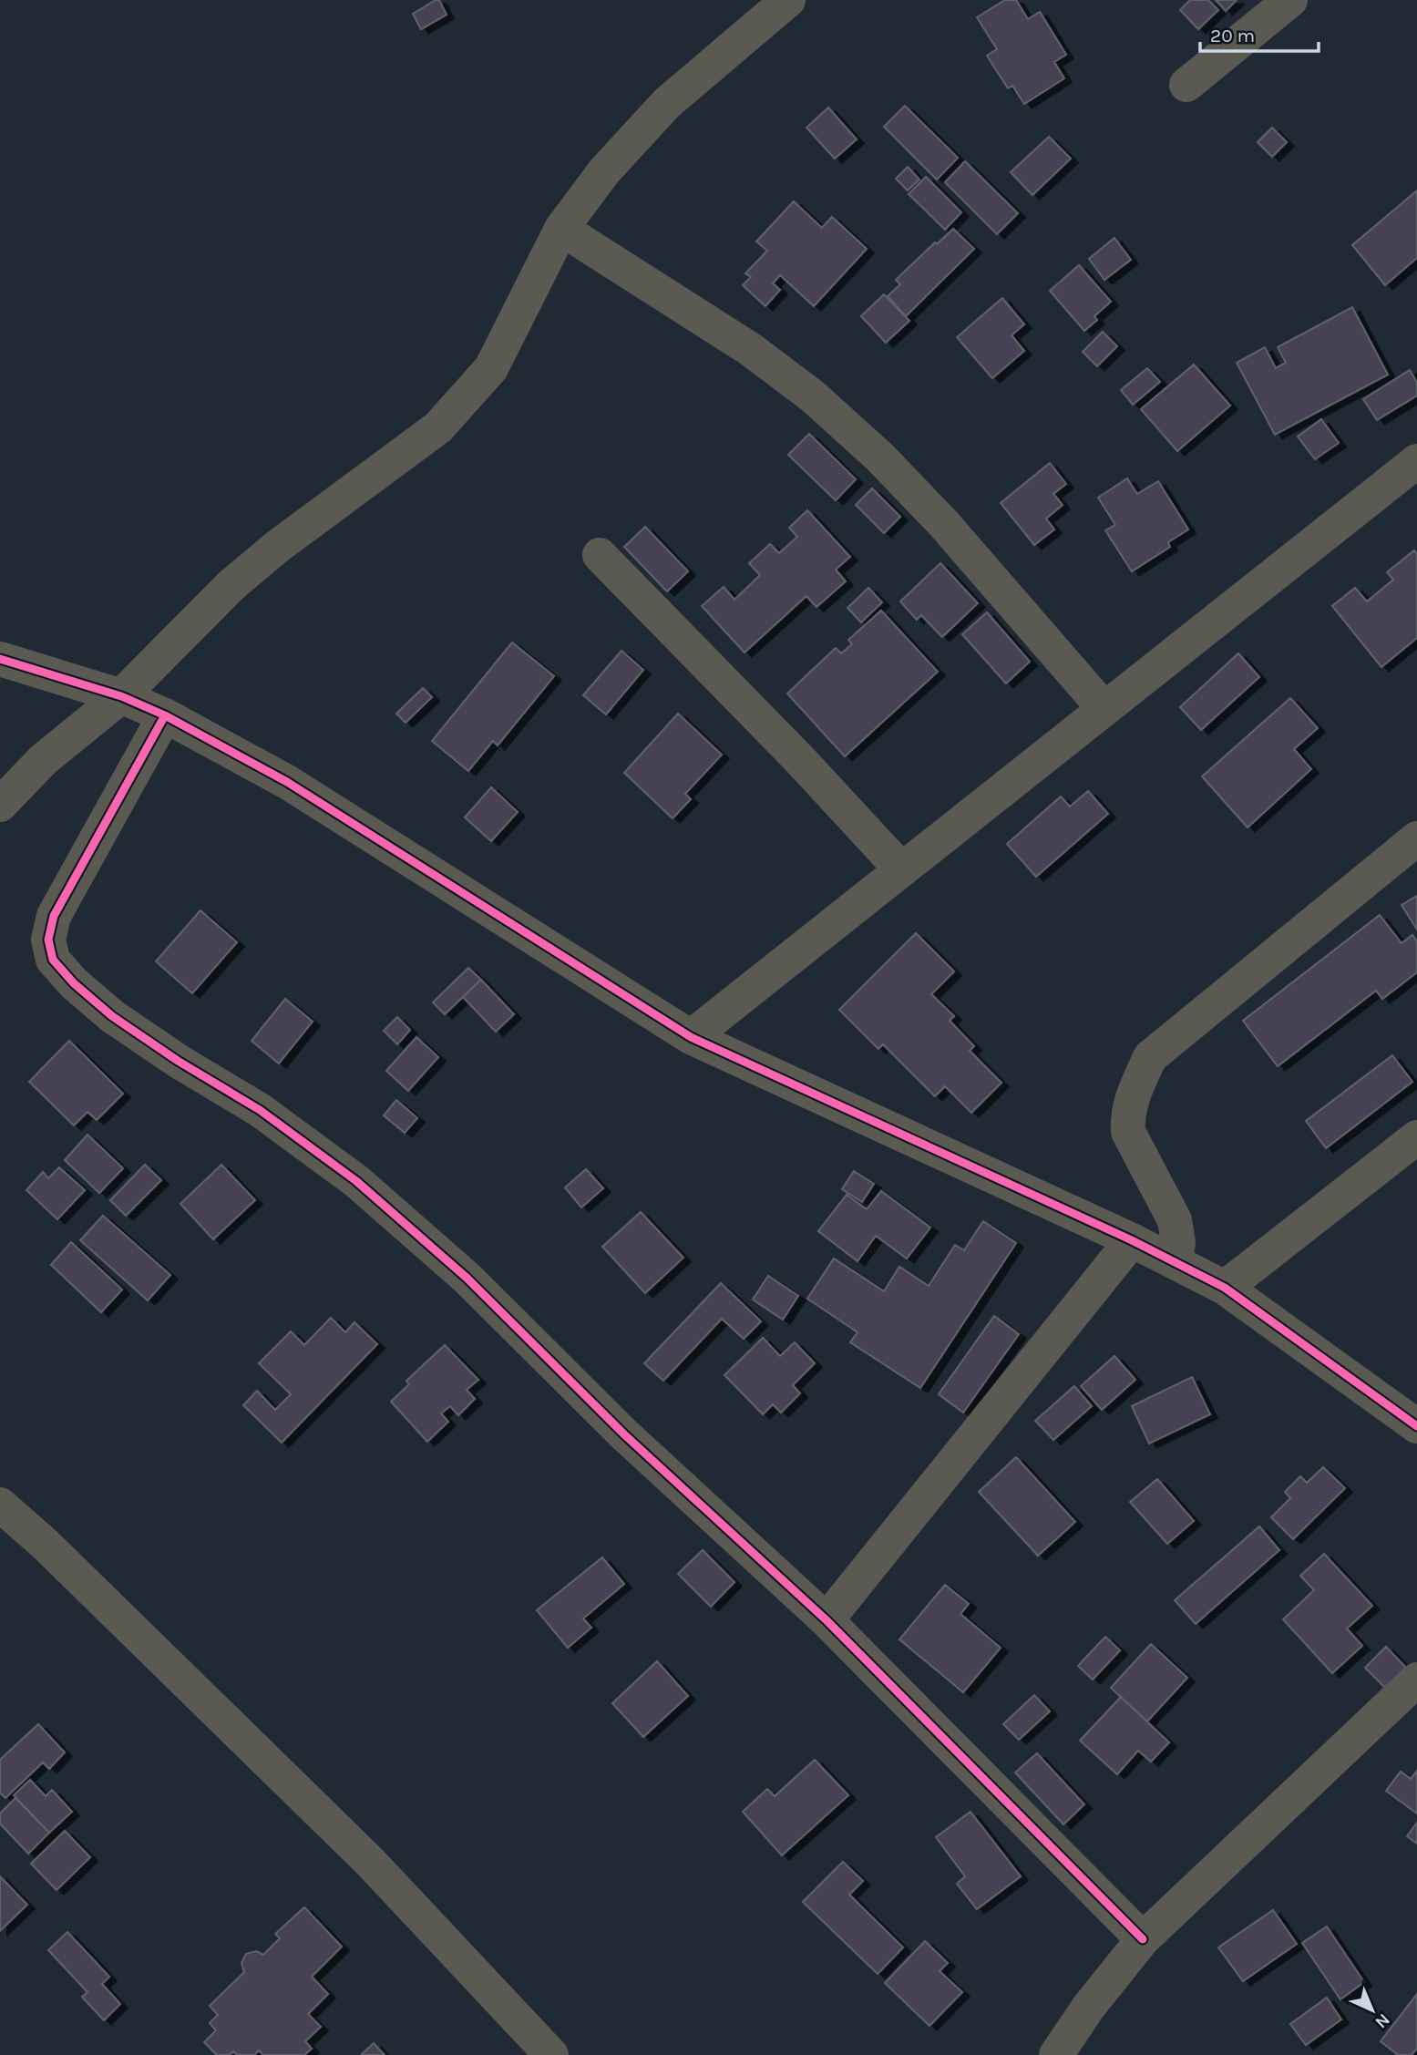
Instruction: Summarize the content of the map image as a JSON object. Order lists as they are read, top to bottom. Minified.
{"scale_bar":"20 m","north":"bottom right"}
